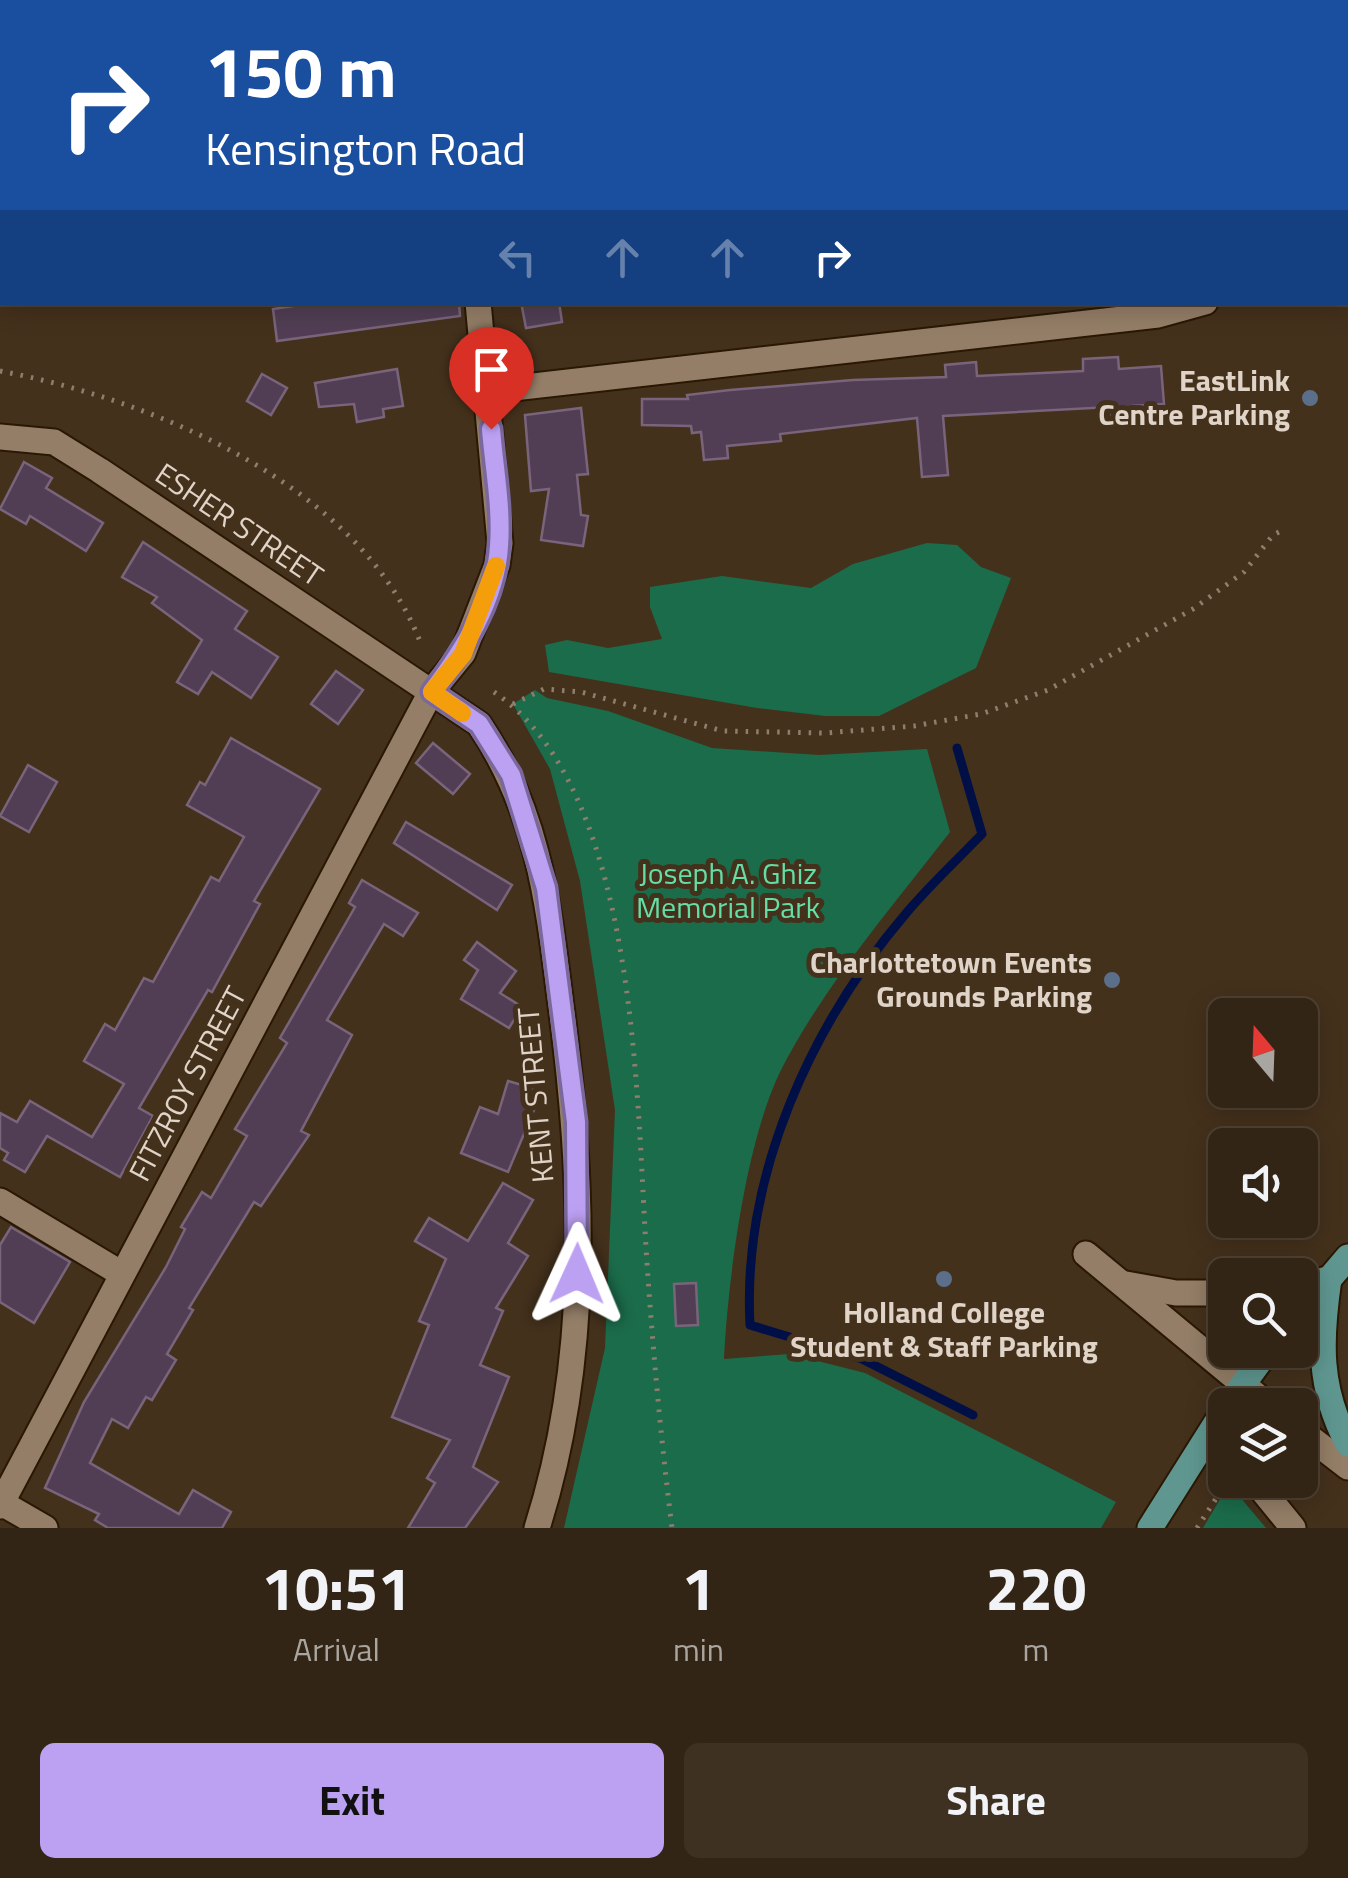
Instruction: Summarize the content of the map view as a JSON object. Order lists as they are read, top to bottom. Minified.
{"streets":{"street":["ESHER STREET","FITZROY STREET","KENT STREET"]},"crossings":[["ESHER STREET","FITZROY STREET"],["ESHER STREET","KENT STREET"],["FITZROY STREET","KENT STREET"]],"parks":["Joseph A. Ghiz Memorial Park"],"places":["EastLink Centre Parking","Charlottetown Events Grounds Parking","Holland College Student & Staff Parking"],"north":"top","page":{"turn":["150 m","Kensington Road"],"eta":["10:51","Arrival","1","min","220","m"],"buttons":["Exit","Share"]}}
